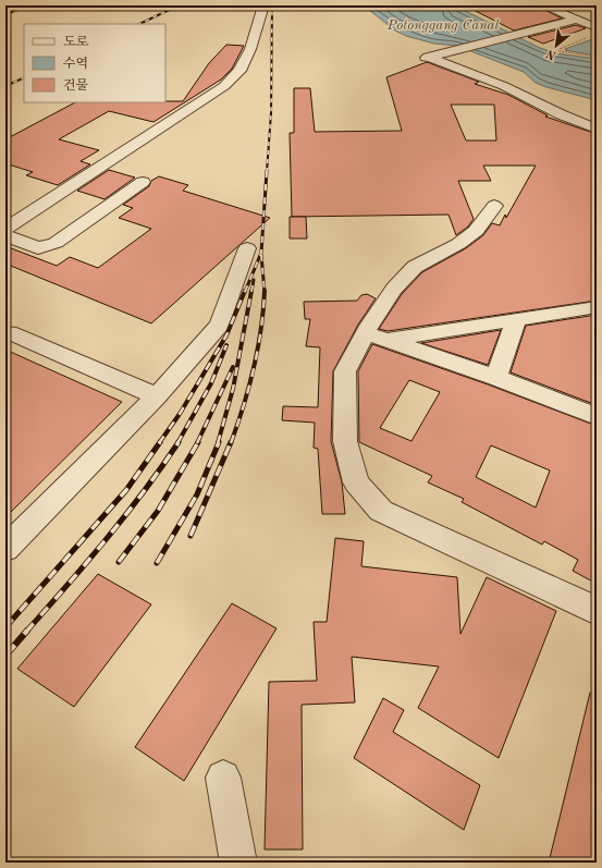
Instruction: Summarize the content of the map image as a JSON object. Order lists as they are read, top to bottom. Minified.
{"water":["Potonggang Canal"],"legend":["도로","수역","건물"],"north":"bottom left"}
